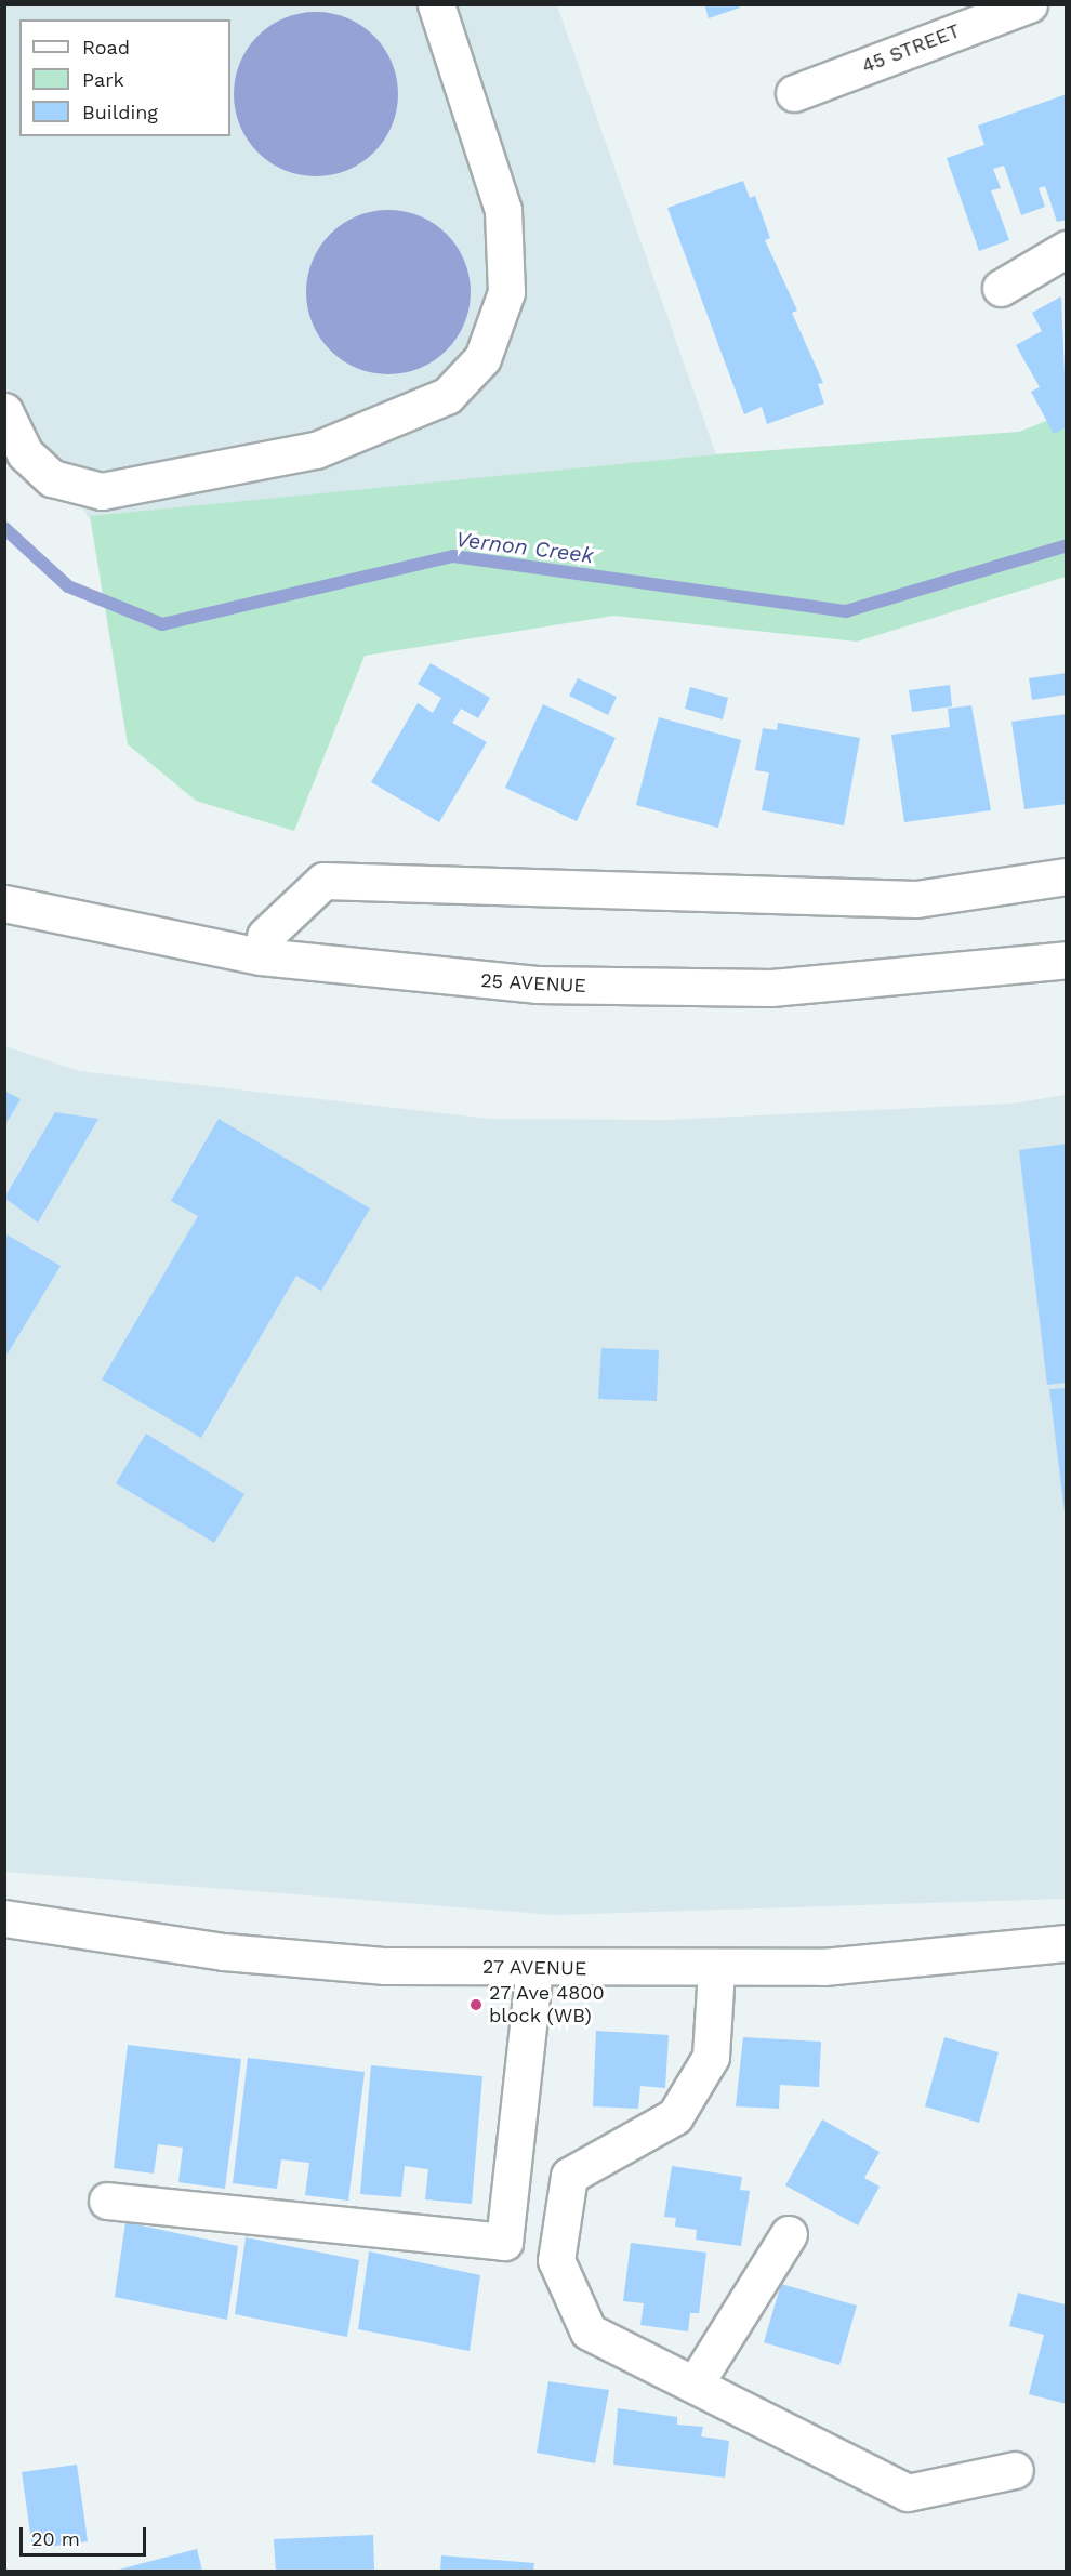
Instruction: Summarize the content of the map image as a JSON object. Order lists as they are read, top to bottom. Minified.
{"streets":{"street":["45 STREET","25 AVENUE","27 AVENUE"]},"water":["Vernon Creek"],"places":["27 Ave 4800 block (WB)"],"legend":["Road","Park","Building"],"scale_bar":"20 m"}
